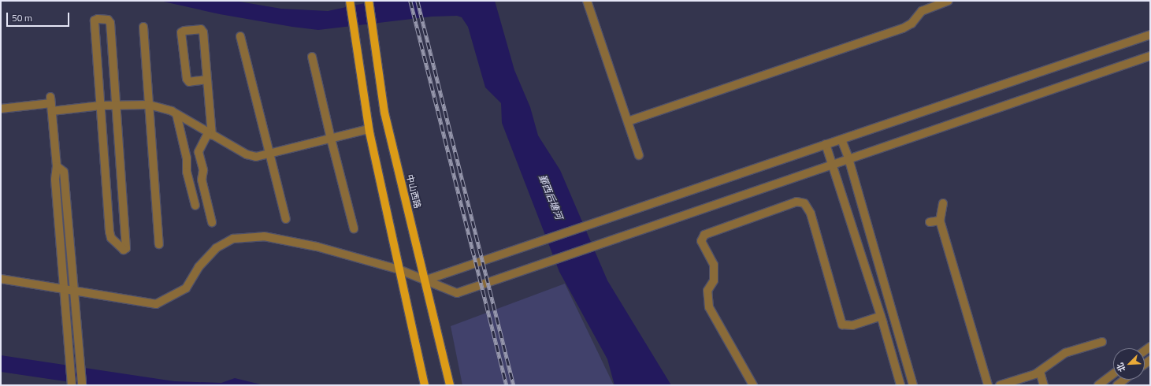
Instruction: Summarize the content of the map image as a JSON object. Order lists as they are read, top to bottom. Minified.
{"streets":{"main road":["中山西路"]},"water":["鄞西后塘河"],"scale_bar":"50 m","north":"bottom left"}
